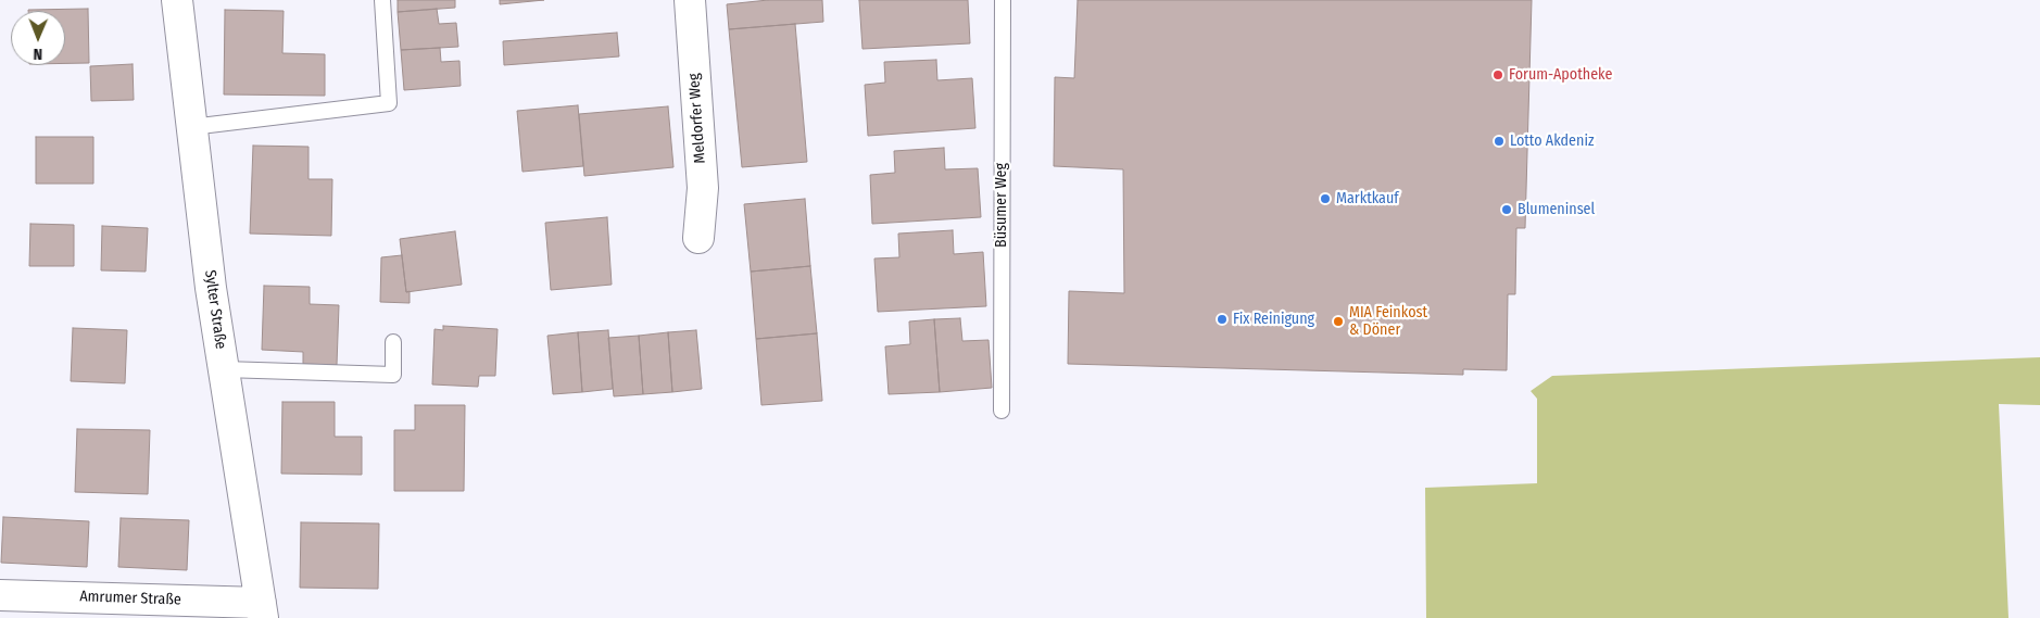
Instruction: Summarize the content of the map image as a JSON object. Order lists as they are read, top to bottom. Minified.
{"streets":{"street":["Meldorfer Weg","Sylter Straße","Amrumer Straße"],"lane":["Büsumer Weg"]},"crossings":[["Sylter Straße","Amrumer Straße"]],"places":["Forum-Apotheke","Lotto Akdeniz","Marktkauf","Blumeninsel","Fix Reinigung","MIA Feinkost & Döner"],"north":"bottom"}
